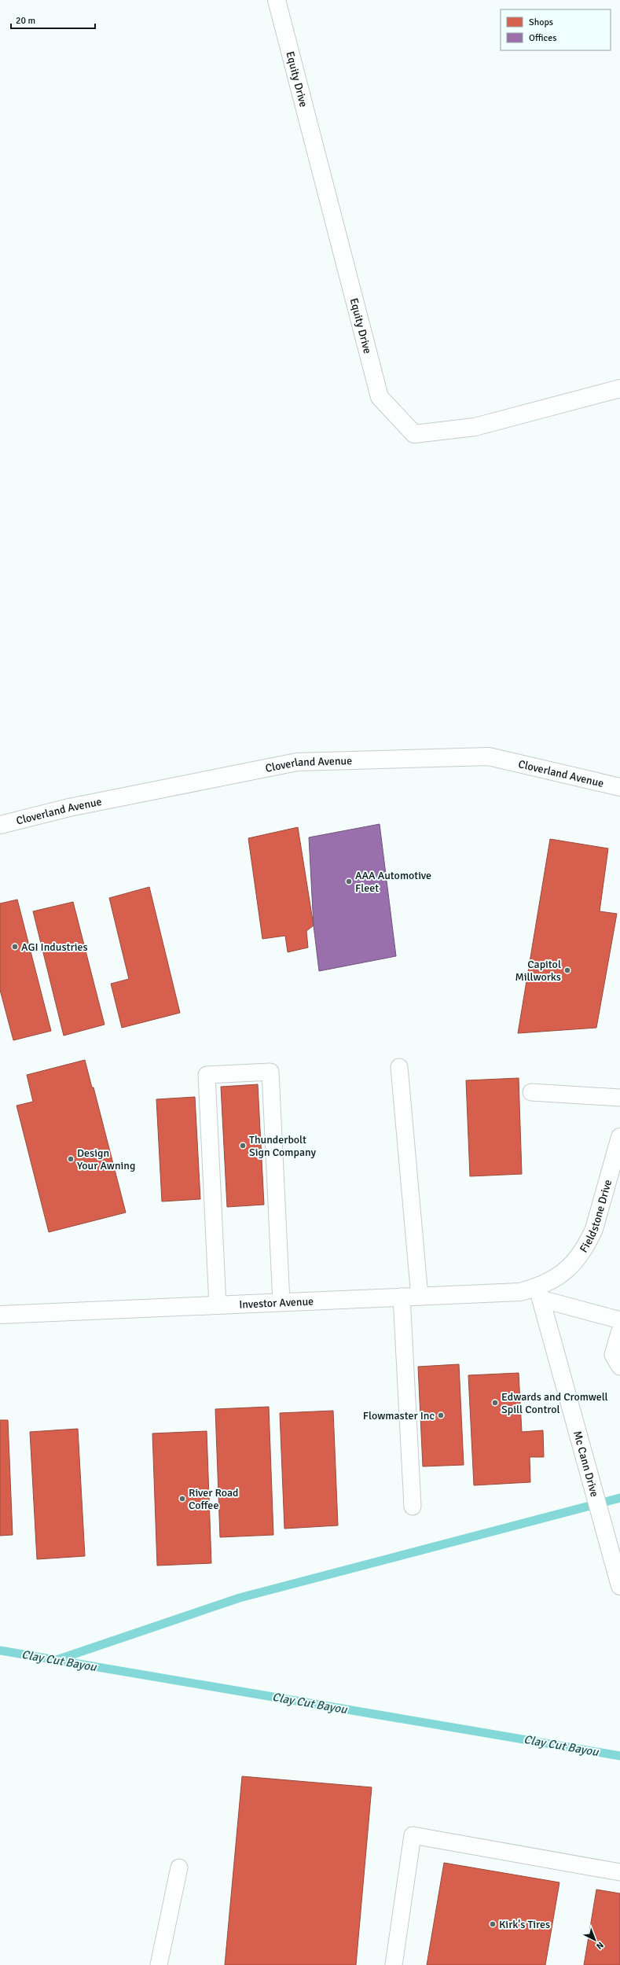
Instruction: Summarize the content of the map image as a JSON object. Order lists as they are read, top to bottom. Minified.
{"streets":{"street":["Equity Drive","Cloverland Avenue","Fieldstone Drive","Investor Avenue","Mc Cann Drive"]},"crossings":[["Fieldstone Drive","Investor Avenue"],["Fieldstone Drive","Mc Cann Drive"],["Investor Avenue","Mc Cann Drive"]],"water":["Clay Cut Bayou"],"places":["AAA Automotive Fleet","AGI Industries","Capitol Millworks","Thunderbolt Sign Company","Design Your Awning","Edwards and Cromwell Spill Control","Flowmaster Inc","River Road Coffee","Kirk's Tires"],"legend":["Shops","Offices"],"scale_bar":"20 m","north":"bottom right"}
